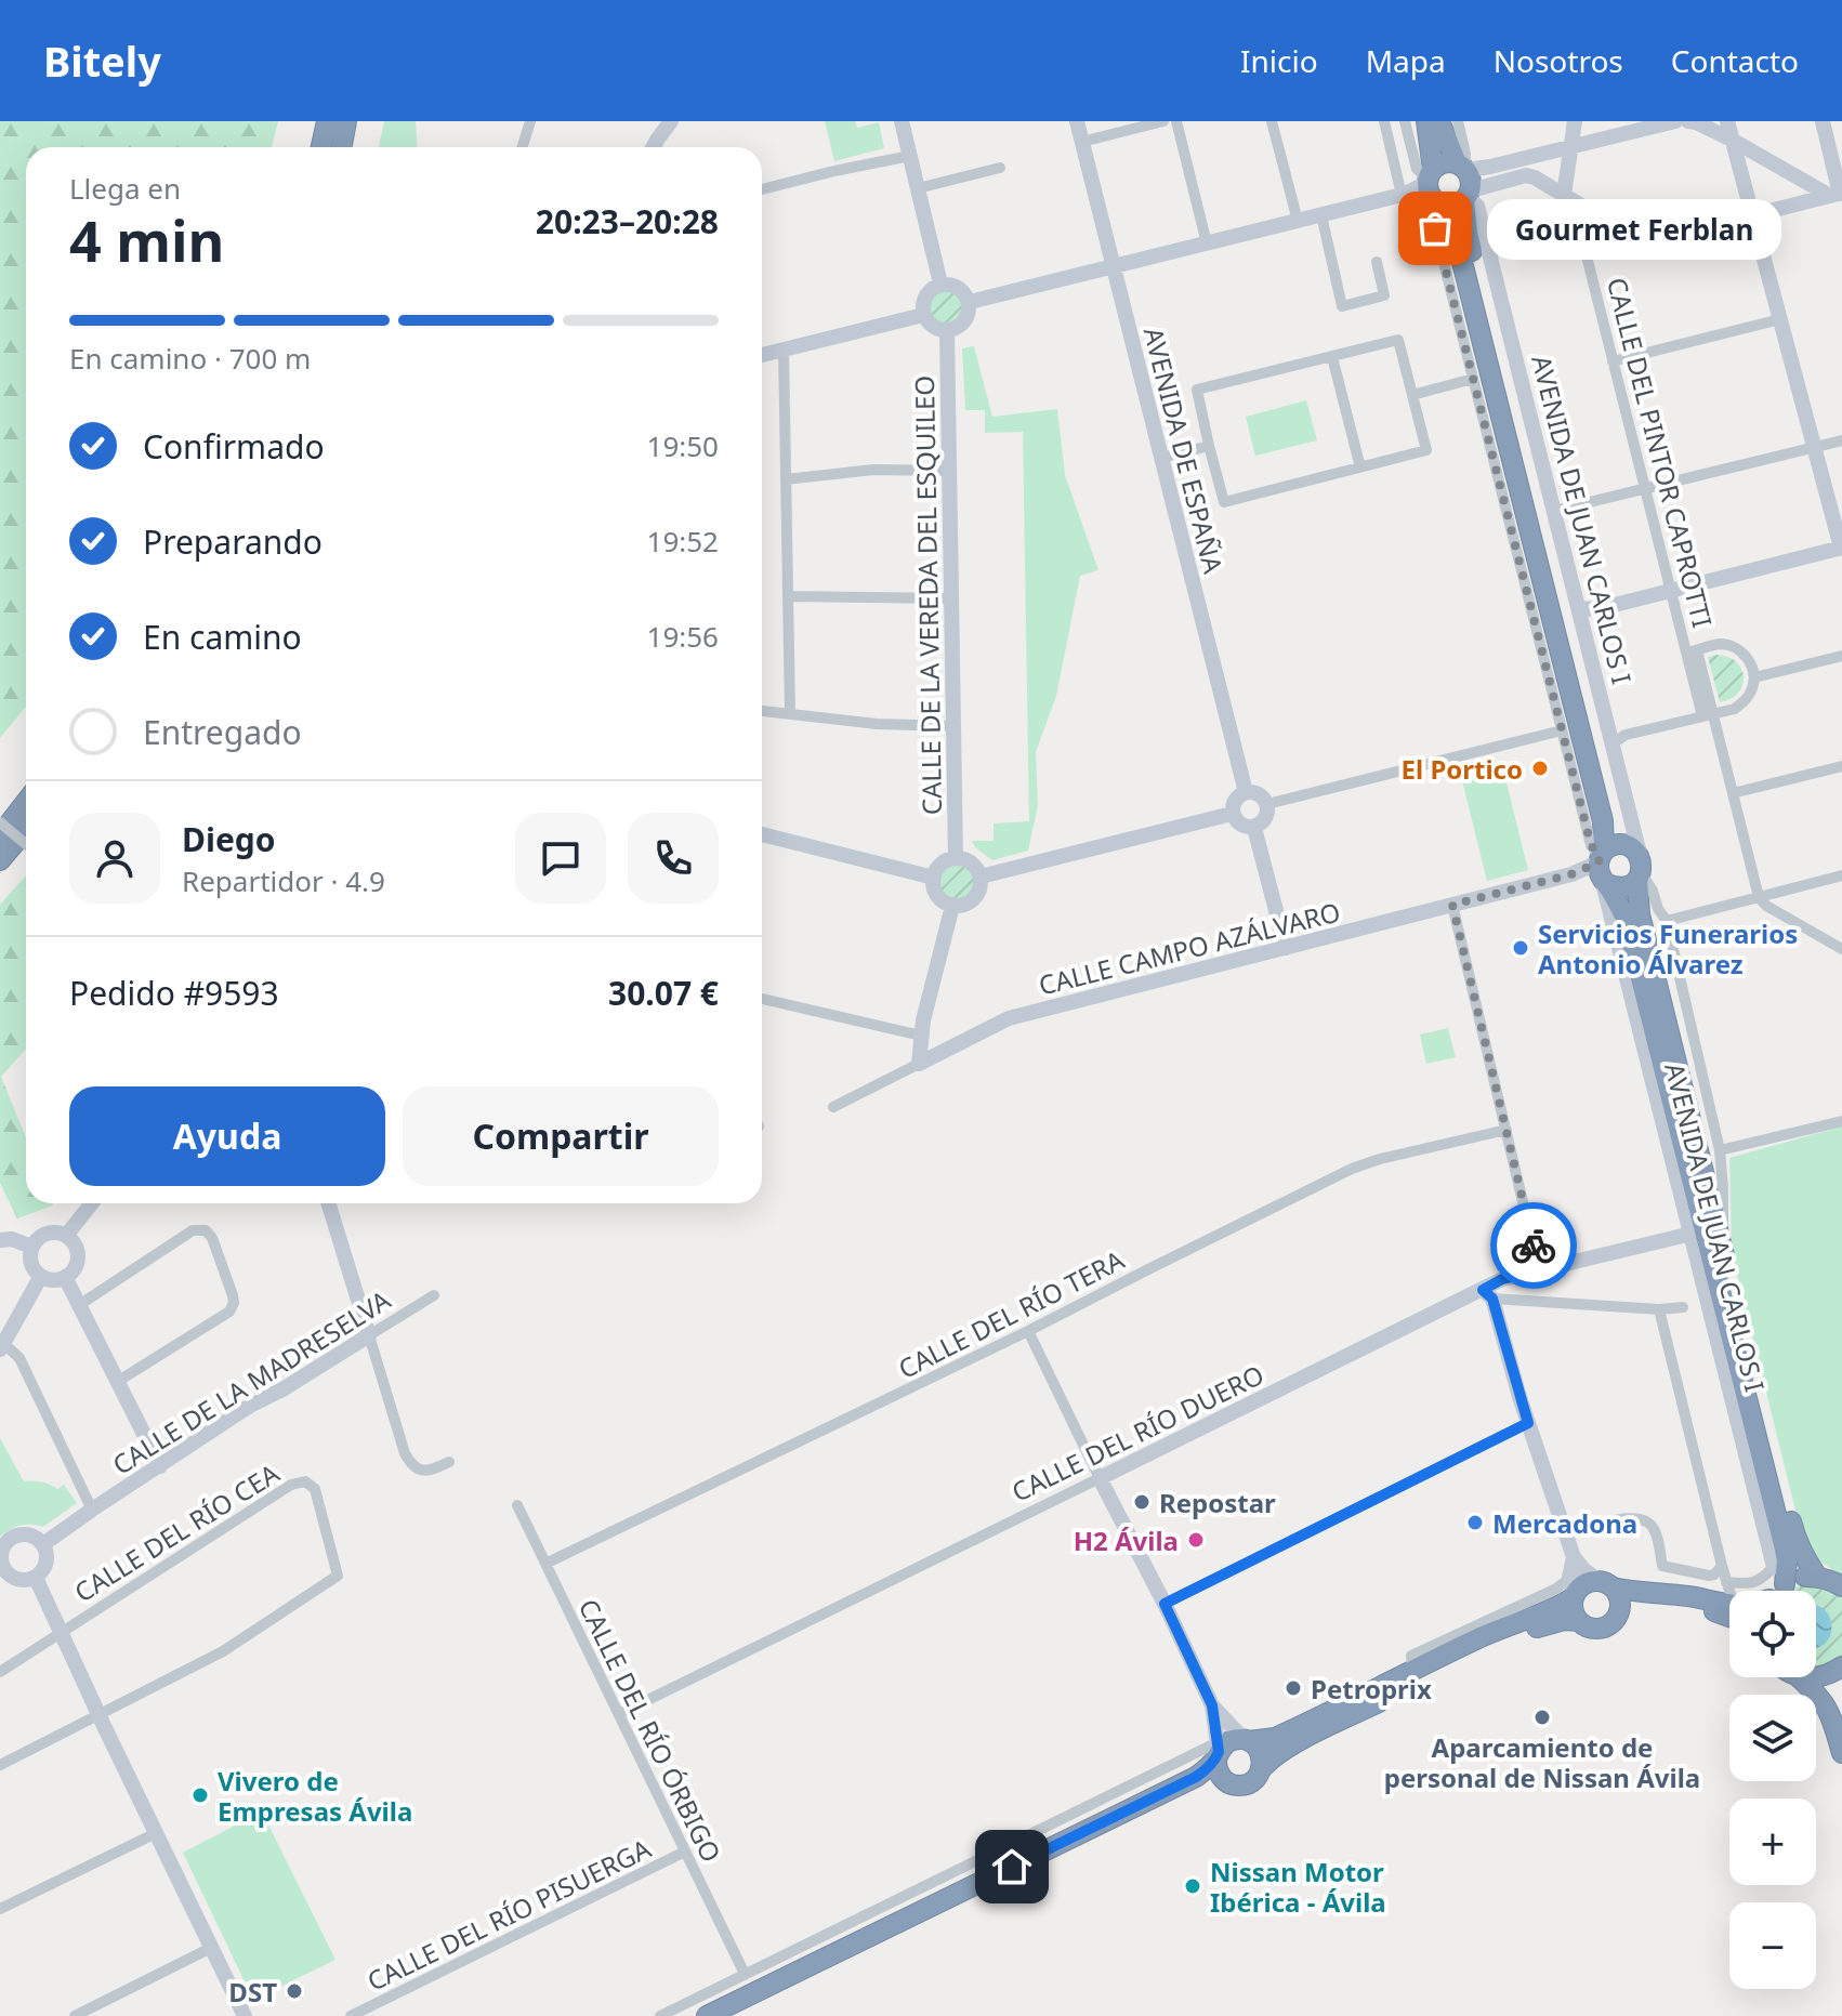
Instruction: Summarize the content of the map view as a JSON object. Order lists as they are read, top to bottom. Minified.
{"streets":{"highway":["AVENIDA DE JUAN CARLOS I"],"street":["AVENIDA DE ESPAÑA","CALLE DEL PINTOR CAPROTTI","CALLE DE LA VEREDA DEL ESQUILEO","CALLE CAMPO AZÁLVARO","CALLE DEL RÍO TERA","CALLE DE LA MADRESELVA","CALLE DEL RÍO DUERO","CALLE DEL RÍO CEA","CALLE DEL RÍO ÓRBIGO","CALLE DEL RÍO PISUERGA"]},"crossings":[["AVENIDA DE JUAN CARLOS I","CALLE CAMPO AZÁLVARO"],["AVENIDA DE JUAN CARLOS I","CALLE DEL RÍO DUERO"],["CALLE DEL RÍO TERA","CALLE DEL RÍO ÓRBIGO"],["CALLE DE LA MADRESELVA","CALLE DEL RÍO CEA"],["CALLE DEL RÍO DUERO","CALLE DEL RÍO ÓRBIGO"],["CALLE DEL RÍO ÓRBIGO","CALLE DEL RÍO PISUERGA"]],"places":["Gourmet Ferblan","El Portico","Servicios Funerarios Antonio Álvarez","Repostar","Mercadona","H2 Ávila","Petroprix","Aparcamiento de personal de Nissan Ávila","Vivero de Empresas Ávila","Nissan Motor Ibérica - Ávila","DST"],"page":{"header":"Bitely","nav":["Inicio","Mapa","Nosotros","Contacto"],"heading":["4 min","Llega en","20:23–20:28"],"panel":["Diego","Repartidor · 4.9","Pedido #9593","30.07 €"],"bubble":"Gourmet Ferblan","bar":"En camino · 700 m","list":[["Confirmado","19:50"],["Preparando","19:52"],["En camino","19:56"],"Entregado"],"buttons":["Ayuda","Compartir"],"map_buttons":["+","−"]}}
